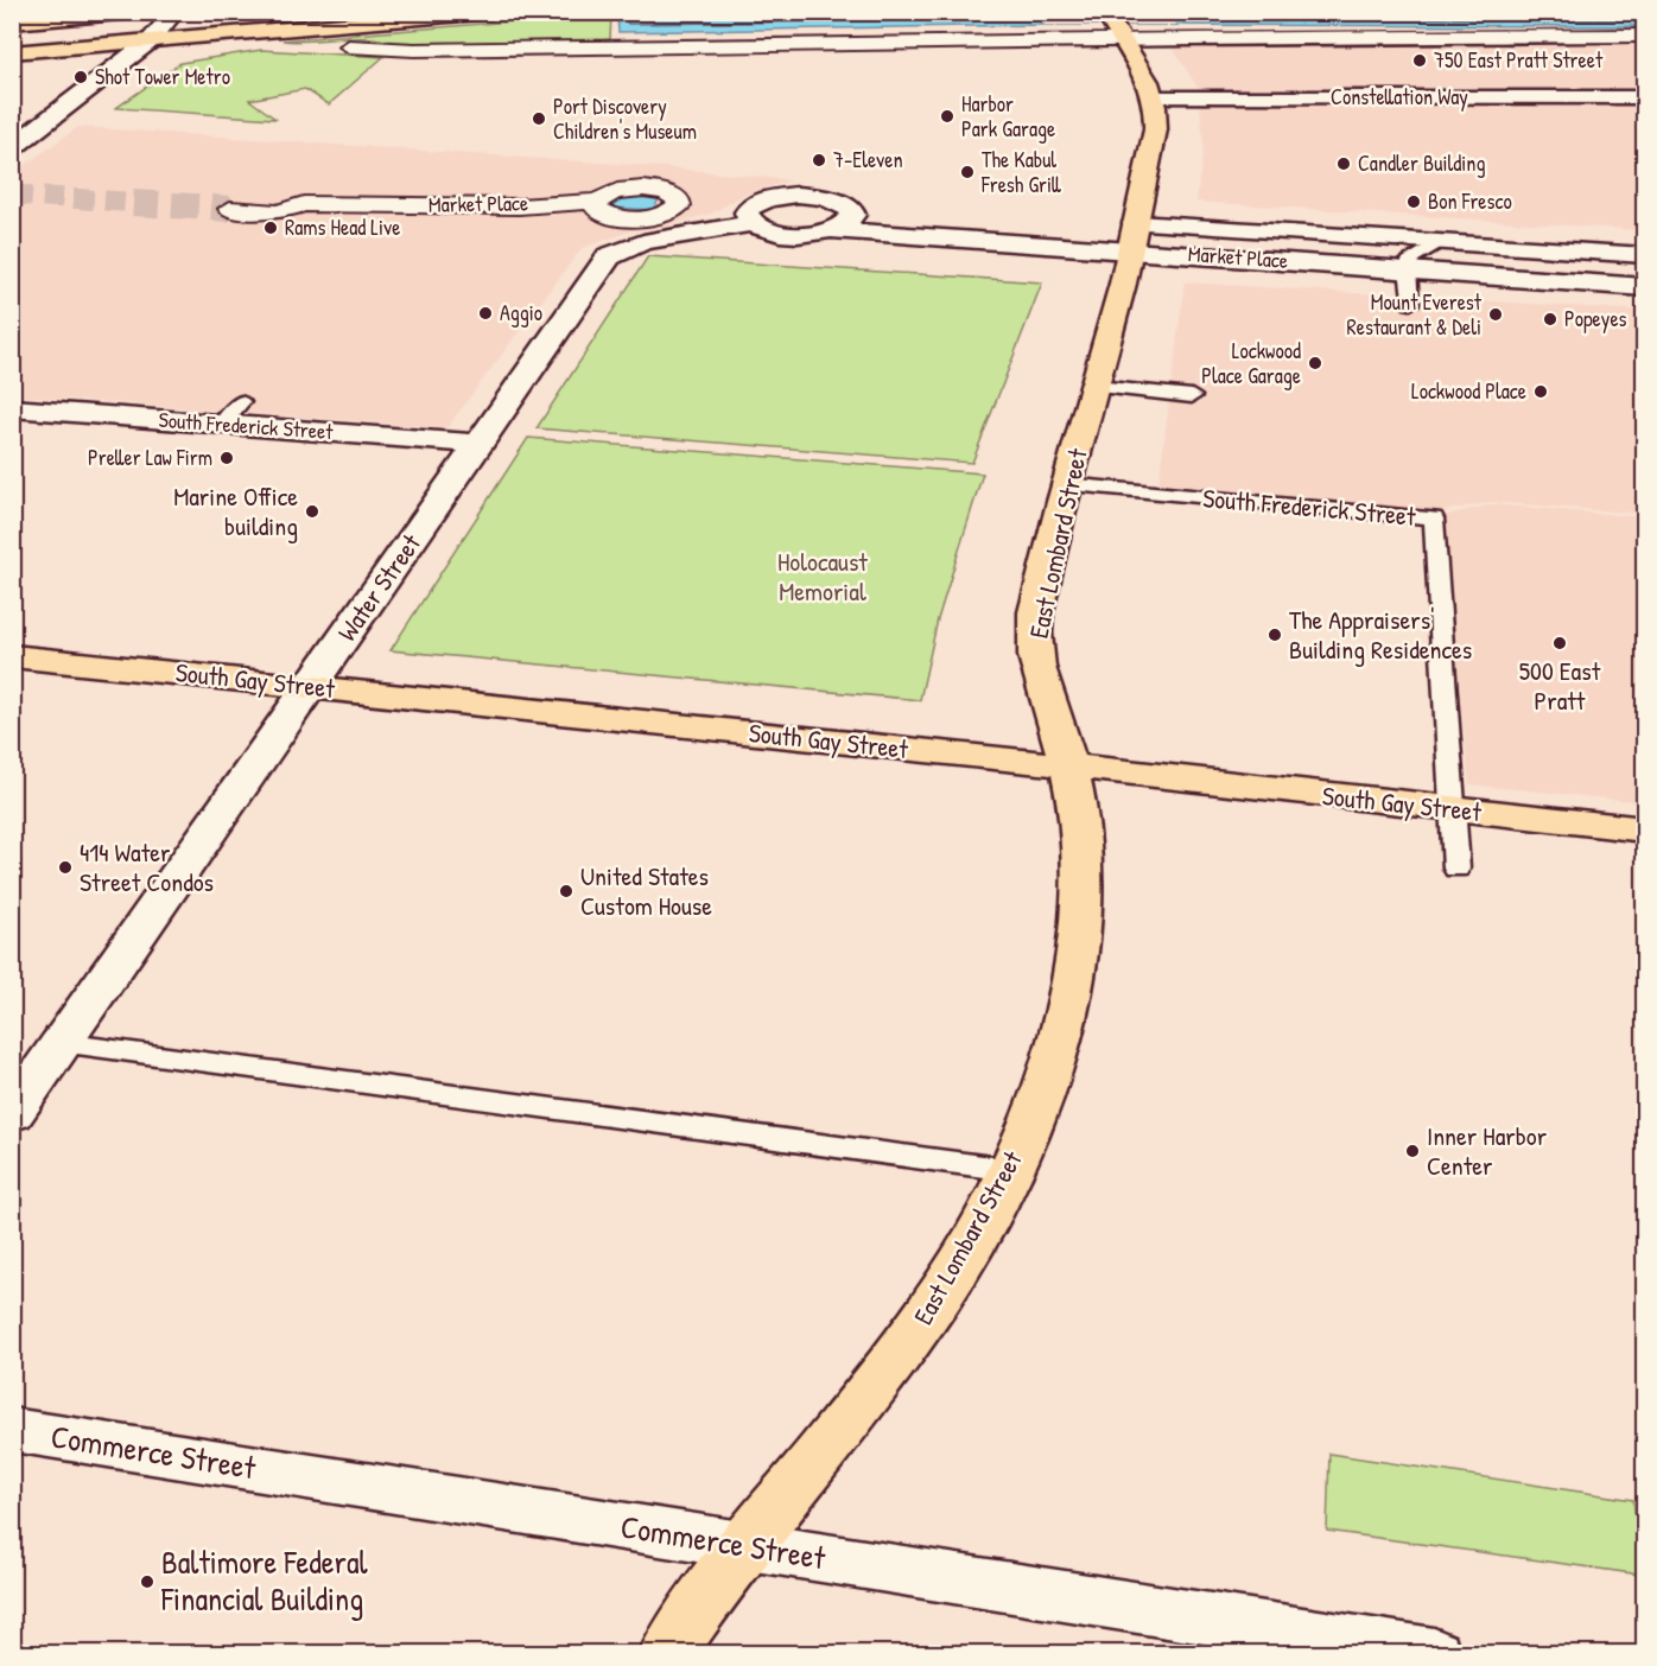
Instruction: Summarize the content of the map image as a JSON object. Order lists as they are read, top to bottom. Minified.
{"streets":{"main road":["East Lombard Street","South Gay Street"],"street":["Constellation Way","Market Place","South Frederick Street","Water Street","Commerce Street"]},"crossings":[["Constellation Way","East Lombard Street"],["Market Place","East Lombard Street"],["Market Place","Water Street"],["South Frederick Street","East Lombard Street"],["South Frederick Street","Water Street"],["South Frederick Street","South Gay Street"],["East Lombard Street","South Gay Street"],["East Lombard Street","Commerce Street"],["Water Street","South Gay Street"]],"parks":["Holocaust Memorial"],"places":["750 East Pratt Street","Shot Tower Metro","Harbor Park Garage","Port Discovery Children's Museum","7-Eleven","Candler Building","The Kabul Fresh Grill","Bon Fresco","Rams Head Live","Aggio","Mount Everest Restaurant & Deli","Popeyes","Lockwood Place Garage","Lockwood Place","Preller Law Firm","Marine Office building","The Appraisers' Building Residences","500 East Pratt","414 Water Street Condos","United States Custom House","Inner Harbor Center","Baltimore Federal Financial Building"]}
